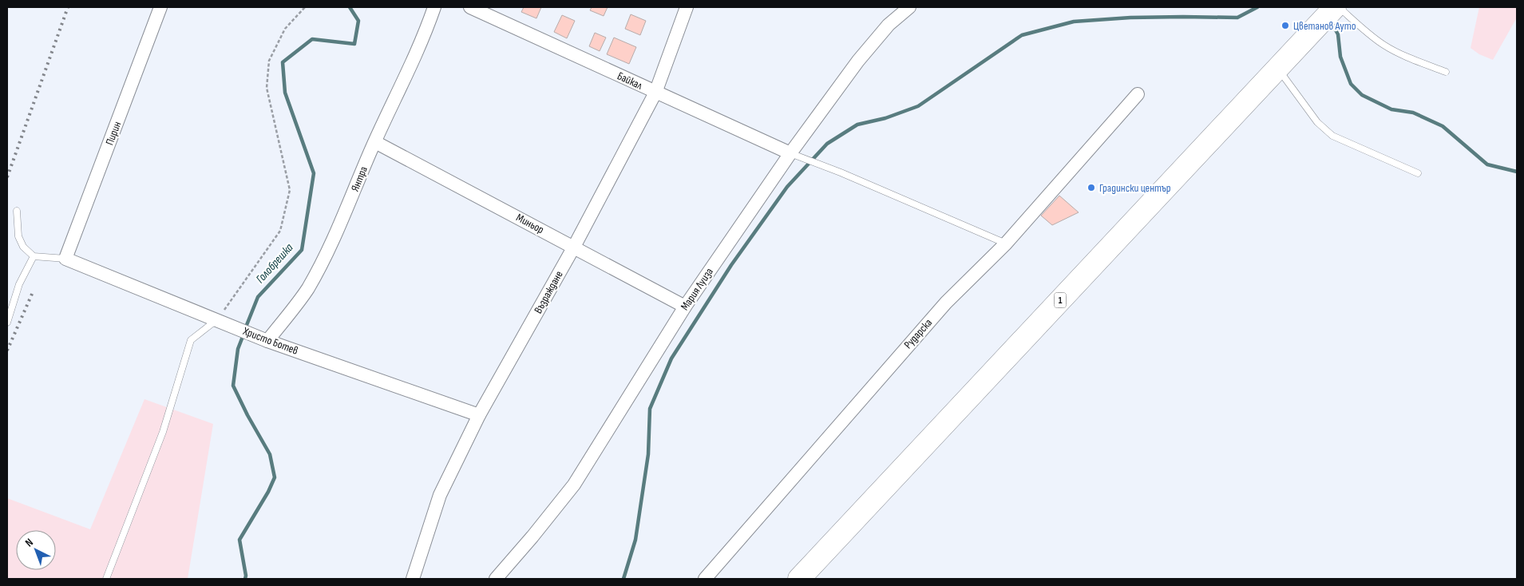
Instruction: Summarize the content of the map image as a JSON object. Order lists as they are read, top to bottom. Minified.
{"streets":{"highway":["1"],"street":["Байкал","Пирин","Янтра","Миньор","Мария Луиза","Възраждане","Рударска","Христо Ботев"]},"crossings":[["Байкал","Мария Луиза"],["Байкал","Възраждане"],["Пирин","Христо Ботев"],["Янтра","Миньор"],["Янтра","Христо Ботев"],["Миньор","Мария Луиза"],["Миньор","Възраждане"],["Възраждане","Христо Ботев"]],"water":["Голобрешка"],"places":["Цветанов Ауто","Градински център"],"north":"top left"}
